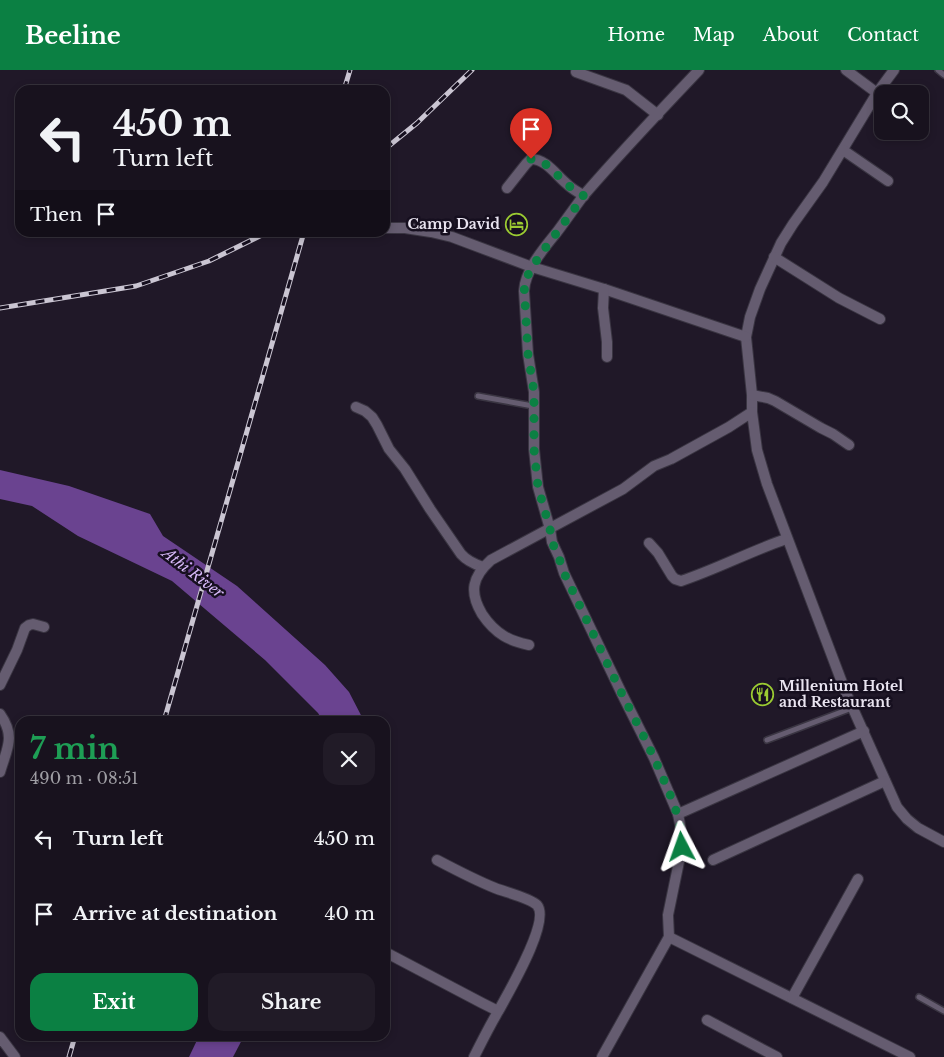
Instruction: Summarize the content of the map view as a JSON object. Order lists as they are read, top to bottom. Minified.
{"water":["Athi River"],"places":{"hotel":["Camp David"],"restaurant":["Millenium Hotel and Restaurant"]},"page":{"header":"Beeline","nav":["Home","Map","About","Contact"],"turn":["450 m","Turn left"],"then":"Then","heading":["7 min","490 m · 08:51"],"list":[{"name":"Turn left","value":"450 m"},{"name":"Arrive at destination","value":"40 m"}],"buttons":["Exit","Share"]}}
